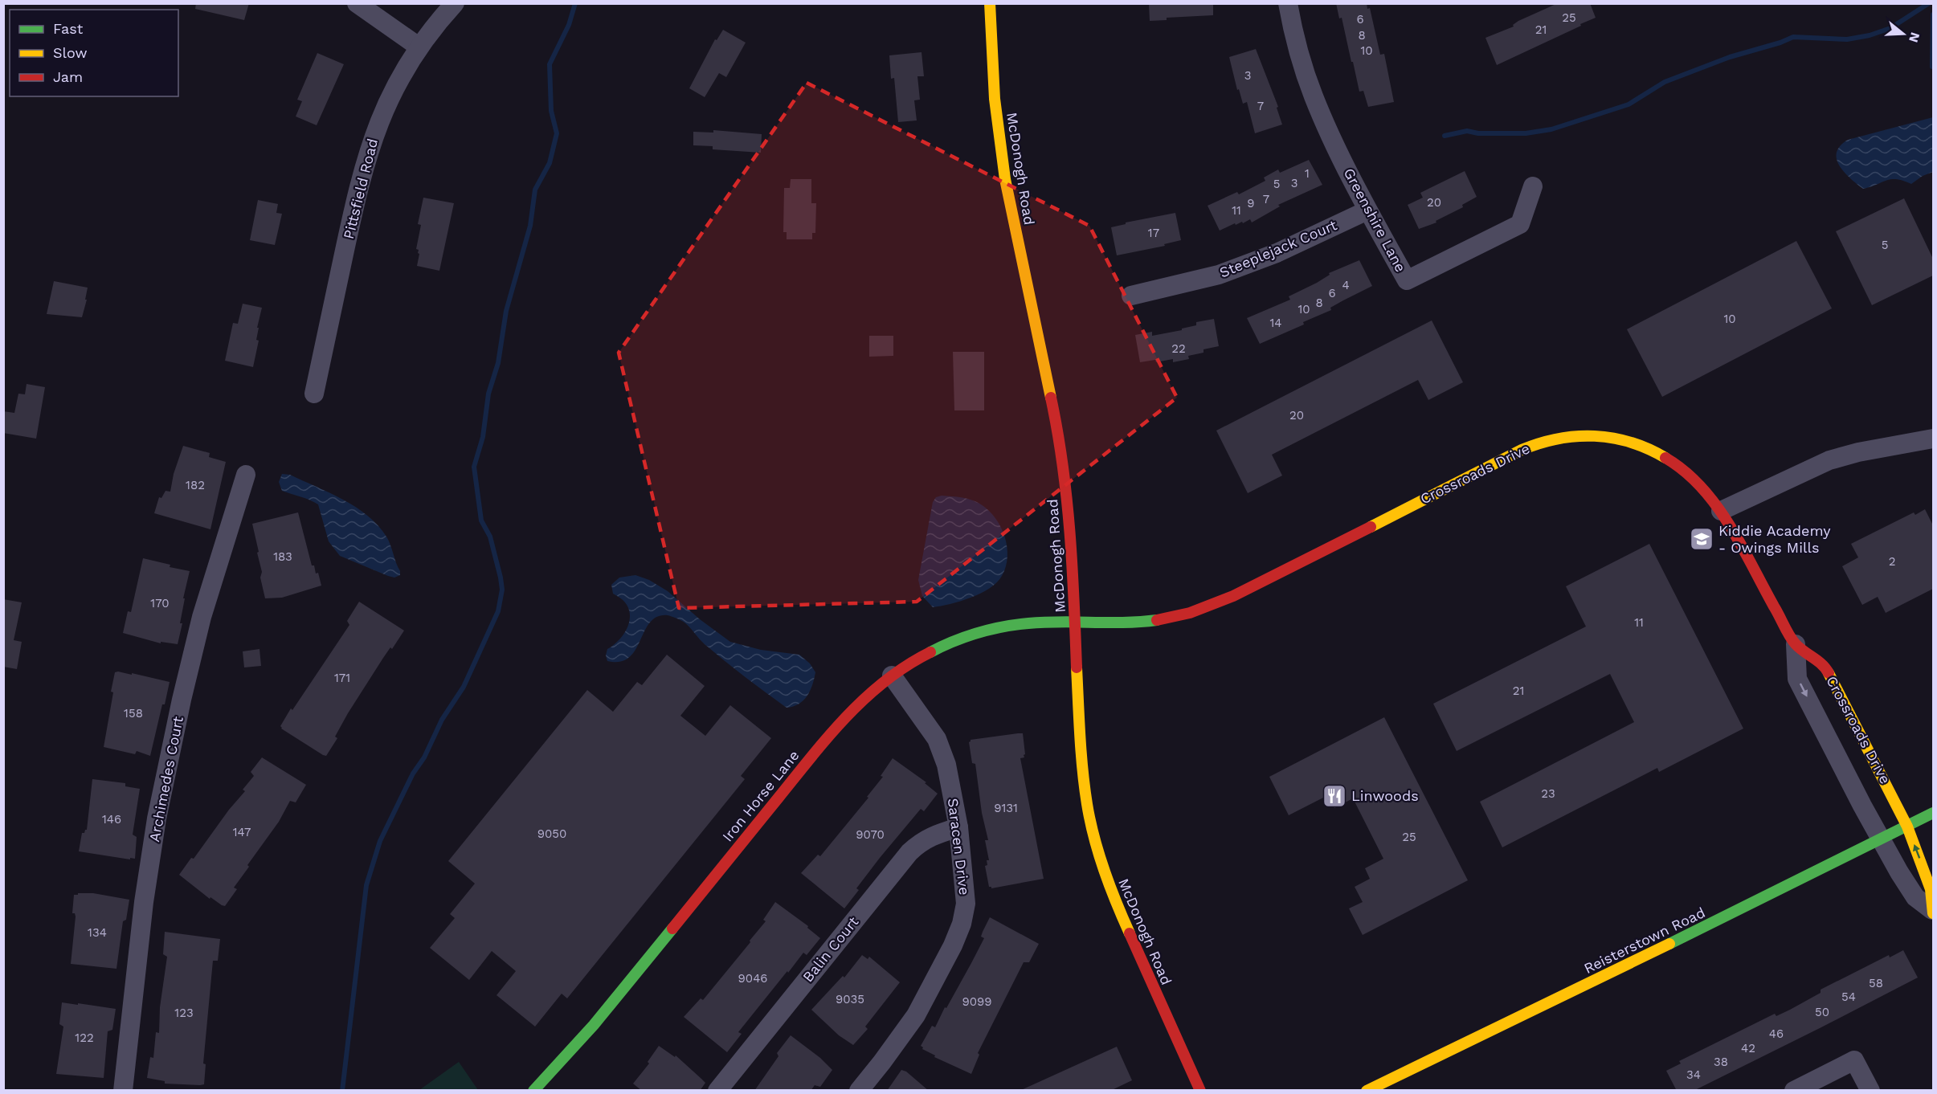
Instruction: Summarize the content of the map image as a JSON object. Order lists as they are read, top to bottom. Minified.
{"streets":{"street":["McDonogh Road","Pittsfield Road","Greenshire Lane","Steeplejack Court","Crossroads Drive","Archimedes Court","Iron Horse Lane","Saracen Drive","Reisterstown Road","Balin Court"]},"crossings":[["McDonogh Road","Crossroads Drive"],["McDonogh Road","Iron Horse Lane"],["Greenshire Lane","Steeplejack Court"],["Crossroads Drive","Iron Horse Lane"],["Crossroads Drive","Reisterstown Road"],["Iron Horse Lane","Saracen Drive"],["Saracen Drive","Balin Court"]],"places":{"school or university":["Kiddie Academy - Owings Mills"],"restaurant":["Linwoods"]},"house_numbers":["25","6","21","8","10","3","7","1","3","5","7","20","9","11","17","5","4","6","8","10","10","14","22","20","182","183","2","170","11","171","21","158","23","9131","146","147","9050","9070","25","134","9046","58","54","9035","9099","50","123","46","122","42","38","34"],"legend":["Fast","Slow","Jam"],"north":"right"}
